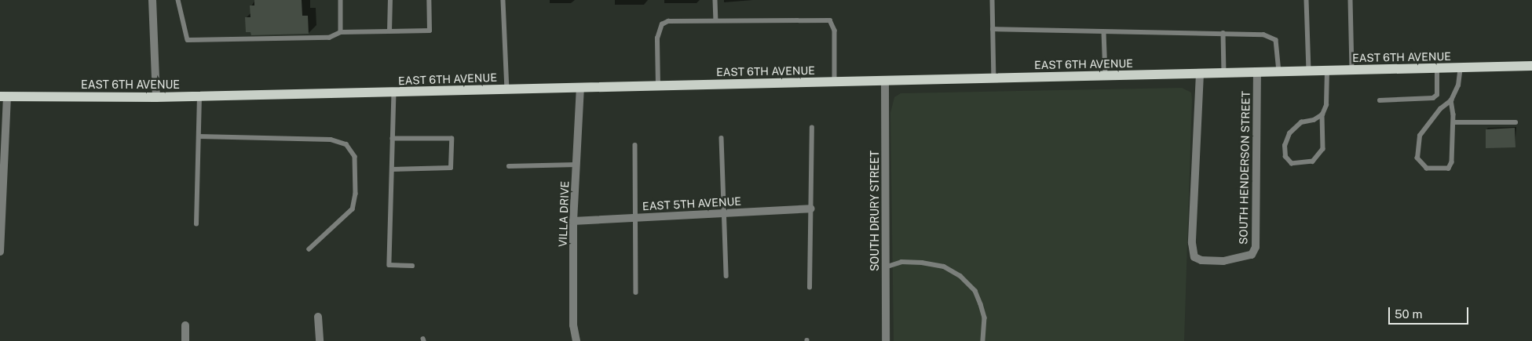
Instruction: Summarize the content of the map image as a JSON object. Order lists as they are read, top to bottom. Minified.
{"streets":{"main road":["EAST 6TH AVENUE"],"street":["SOUTH HENDERSON STREET","EAST 5TH AVENUE","SOUTH DRURY STREET","VILLA DRIVE"]},"crossings":[["EAST 6TH AVENUE","SOUTH HENDERSON STREET"],["EAST 6TH AVENUE","SOUTH DRURY STREET"],["EAST 6TH AVENUE","VILLA DRIVE"],["EAST 5TH AVENUE","VILLA DRIVE"]],"scale_bar":"50 m"}
